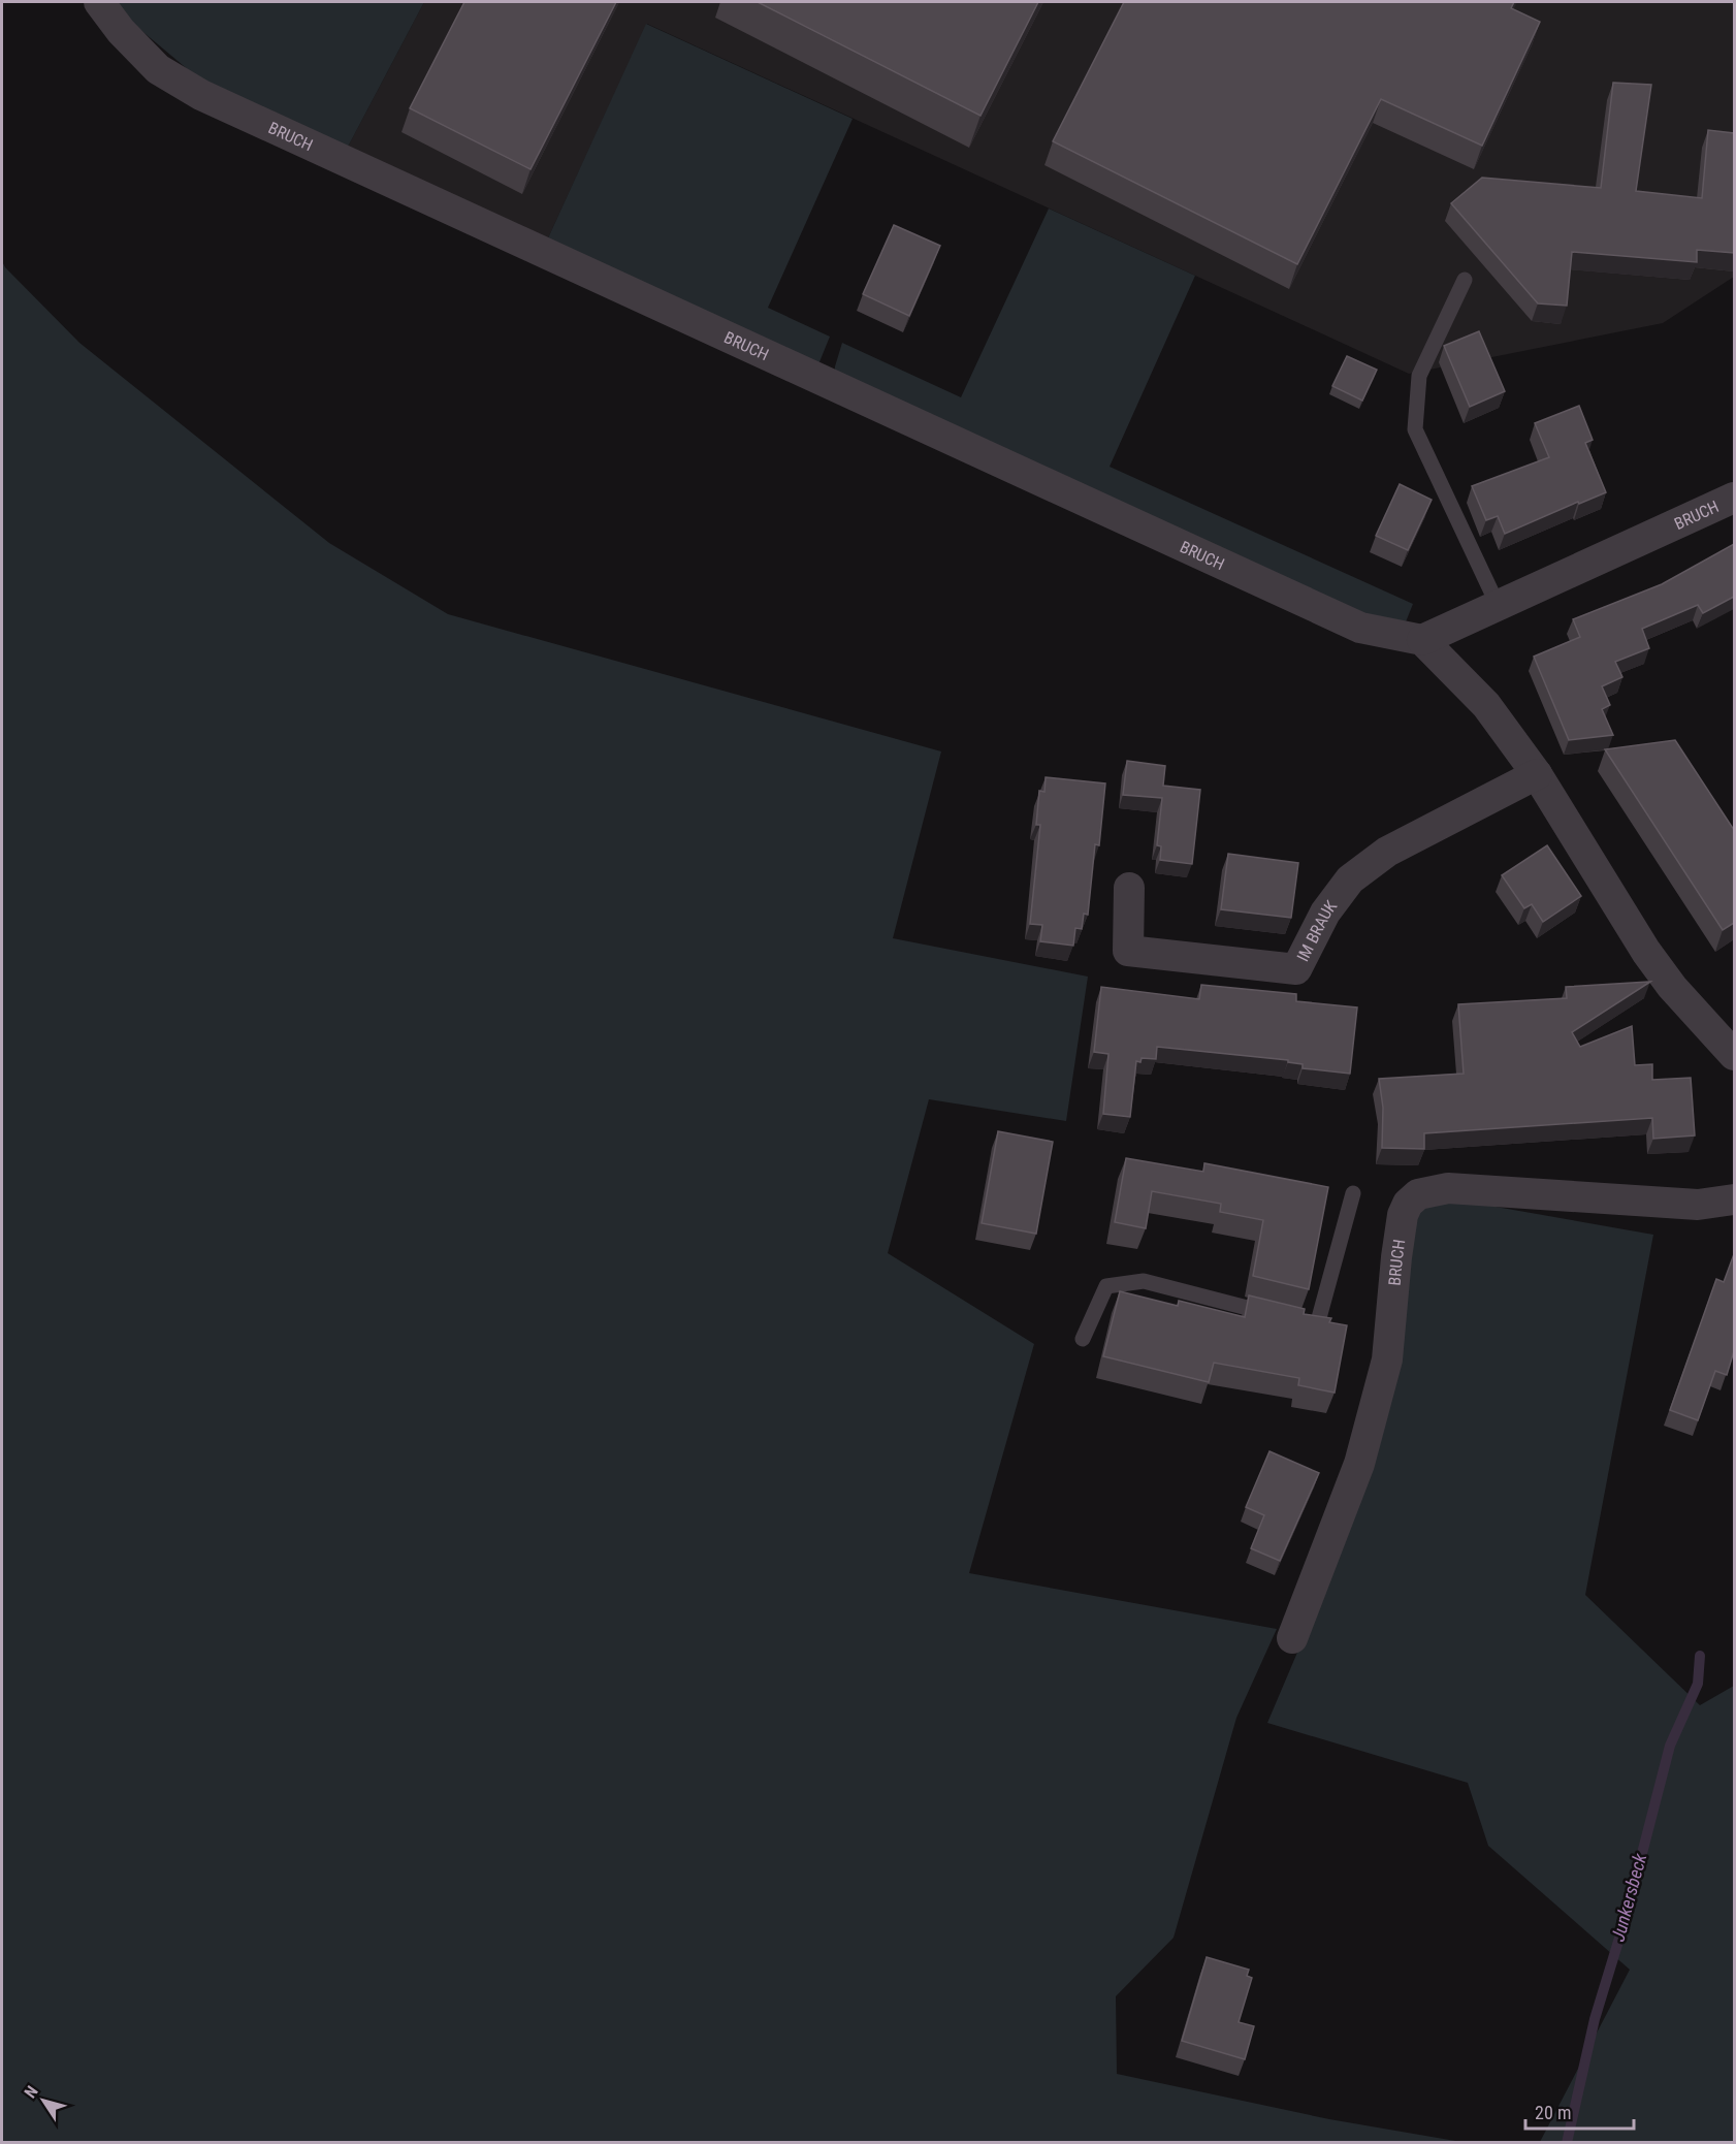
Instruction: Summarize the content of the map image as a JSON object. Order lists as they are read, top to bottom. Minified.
{"streets":{"street":["BRUCH","IM BRAUK"]},"water":["Junkersbeck"],"scale_bar":"20 m","north":"top left"}
